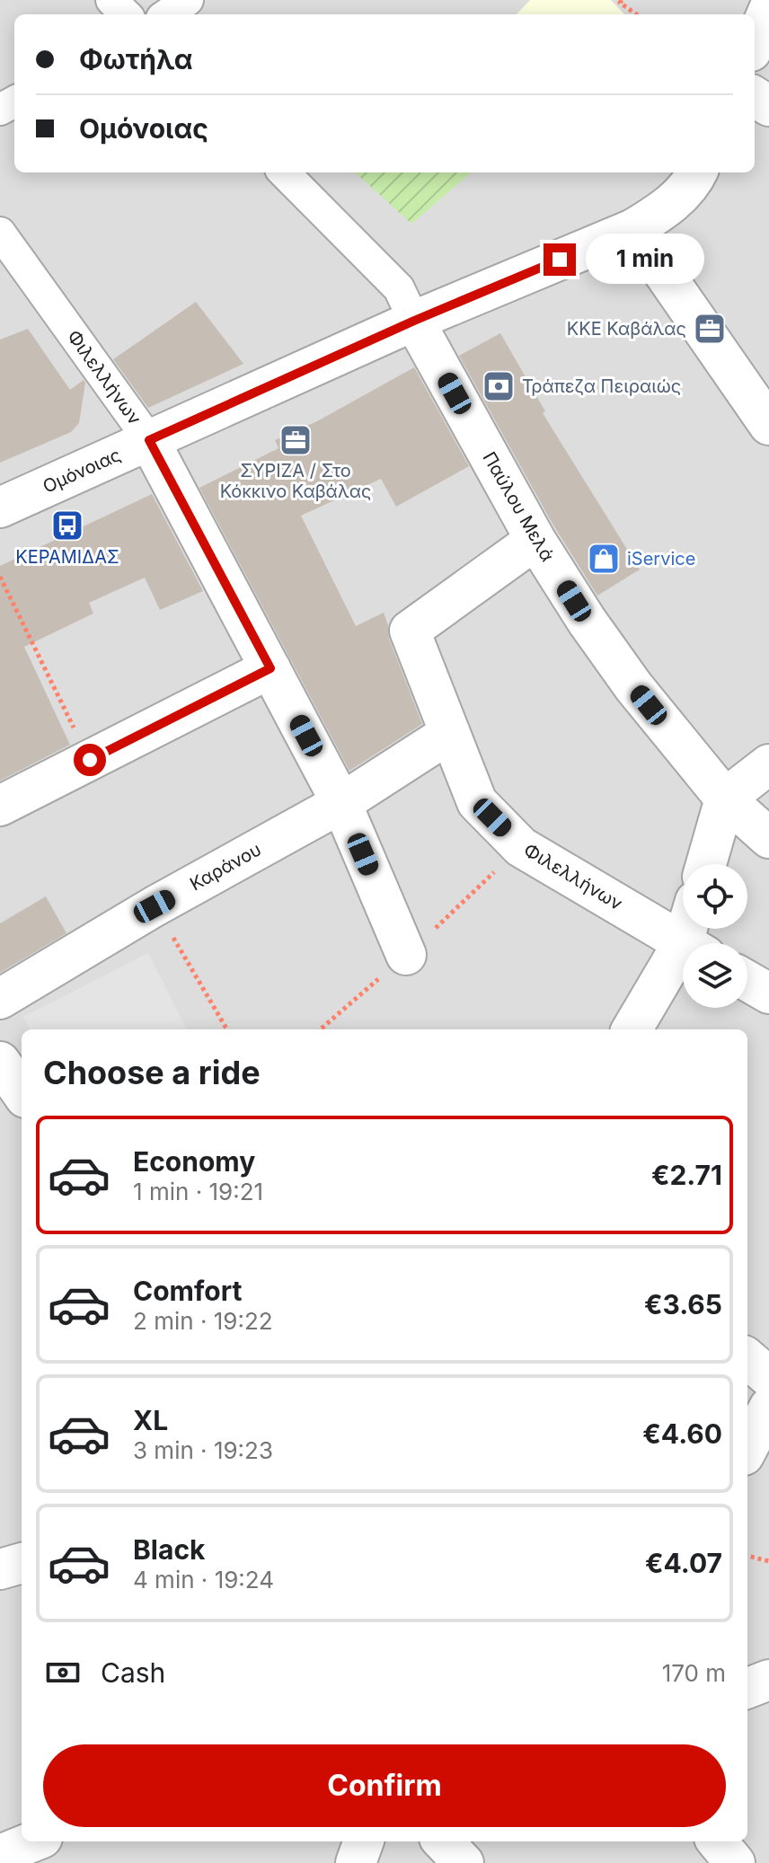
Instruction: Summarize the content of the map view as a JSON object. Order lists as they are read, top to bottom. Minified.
{"streets":{"street":["Φιλελλήνων","Ομόνοιας","Παύλου Μελά","Καράνου"]},"crossings":[["Φιλελλήνων","Ομόνοιας"],["Φιλελλήνων","Παύλου Μελά"],["Φιλελλήνων","Καράνου"],["Ομόνοιας","Παύλου Μελά"]],"places":{"office":["ΚΚΕ Καβάλας","ΣΥΡΙΖΑ / Στο Κόκκινο Καβάλας"],"bank":["Τράπεζα Πειραιώς"],"bus stop":["ΚΕΡΑΜΙΔΑΣ"],"shop":["iService"]},"page":{"banner":["Φωτήλα","Ομόνοιας"],"bubble":"1 min","heading":"Choose a ride","list":[{"name":"Economy","note":"1 min · 19:21","value":"€2.71"},{"name":"Comfort","note":"2 min · 19:22","value":"€3.65"},{"name":"XL","note":"3 min · 19:23","value":"€4.60"},{"name":"Black","note":"4 min · 19:24","value":"€4.07"}],"pay":["Cash","170 m"],"buttons":"Confirm"}}
